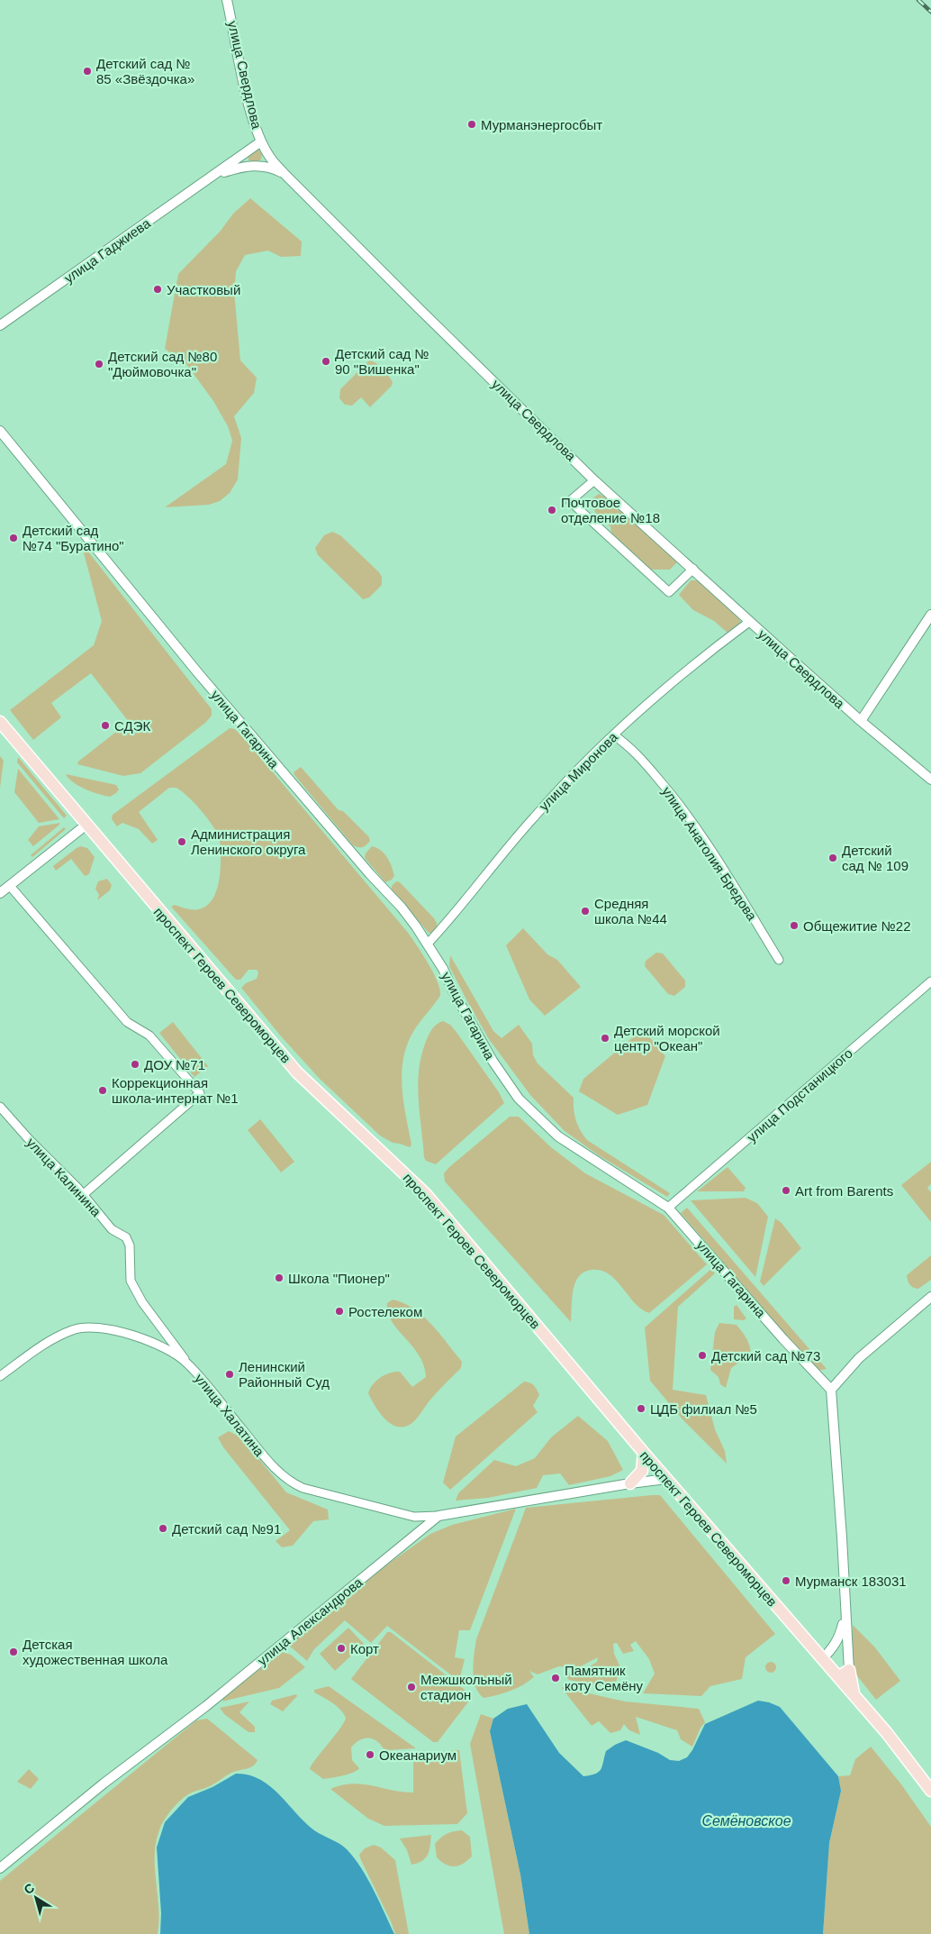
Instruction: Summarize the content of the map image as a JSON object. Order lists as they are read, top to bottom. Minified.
{"streets":{"main road":["проспект Героев Североморцев"],"street":["улица Свердлова","улица Гаджиева","улица Гагарина","улица Миронова","улица Анатолия Бредова","улица Подстаницкого","улица Калинина","улица Халатина","улица Александрова"]},"crossings":[["улица Свердлова","улица Гаджиева"],["улица Свердлова","улица Миронова"],["улица Гагарина","улица Миронова"],["улица Гагарина","улица Подстаницкого"],["улица Миронова","улица Анатолия Бредова"],["проспект Героев Североморцев","улица Александрова"],["улица Калинина","улица Халатина"],["улица Халатина","улица Александрова"]],"water":["Семёновское"],"places":["Детский сад № 85 «Звёздочка»","Мурманэнергосбыт","Участковый","Детский сад № 90 \"Вишенка\"","Детский сад №80 \"Дюймовочка\"","Почтовое отделение №18","Детский сад №74 \"Буратино\"","СДЭК","Администрация Ленинского округа","Детский сад № 109","Средняя школа №44","Общежитие №22","Детский морской центр \"Океан\"","ДОУ №71","Коррекционная школа-интернат №1","Art from Barents","Школа \"Пионер\"","Ростелеком","Детский сад №73","Ленинский Районный Суд","ЦДБ филиал №5","Детский сад №91","Мурманск 183031","Корт","Детская художественная школа","Памятник коту Семёну","Межшкольный стадион","Океанариум"],"north":"top left"}
